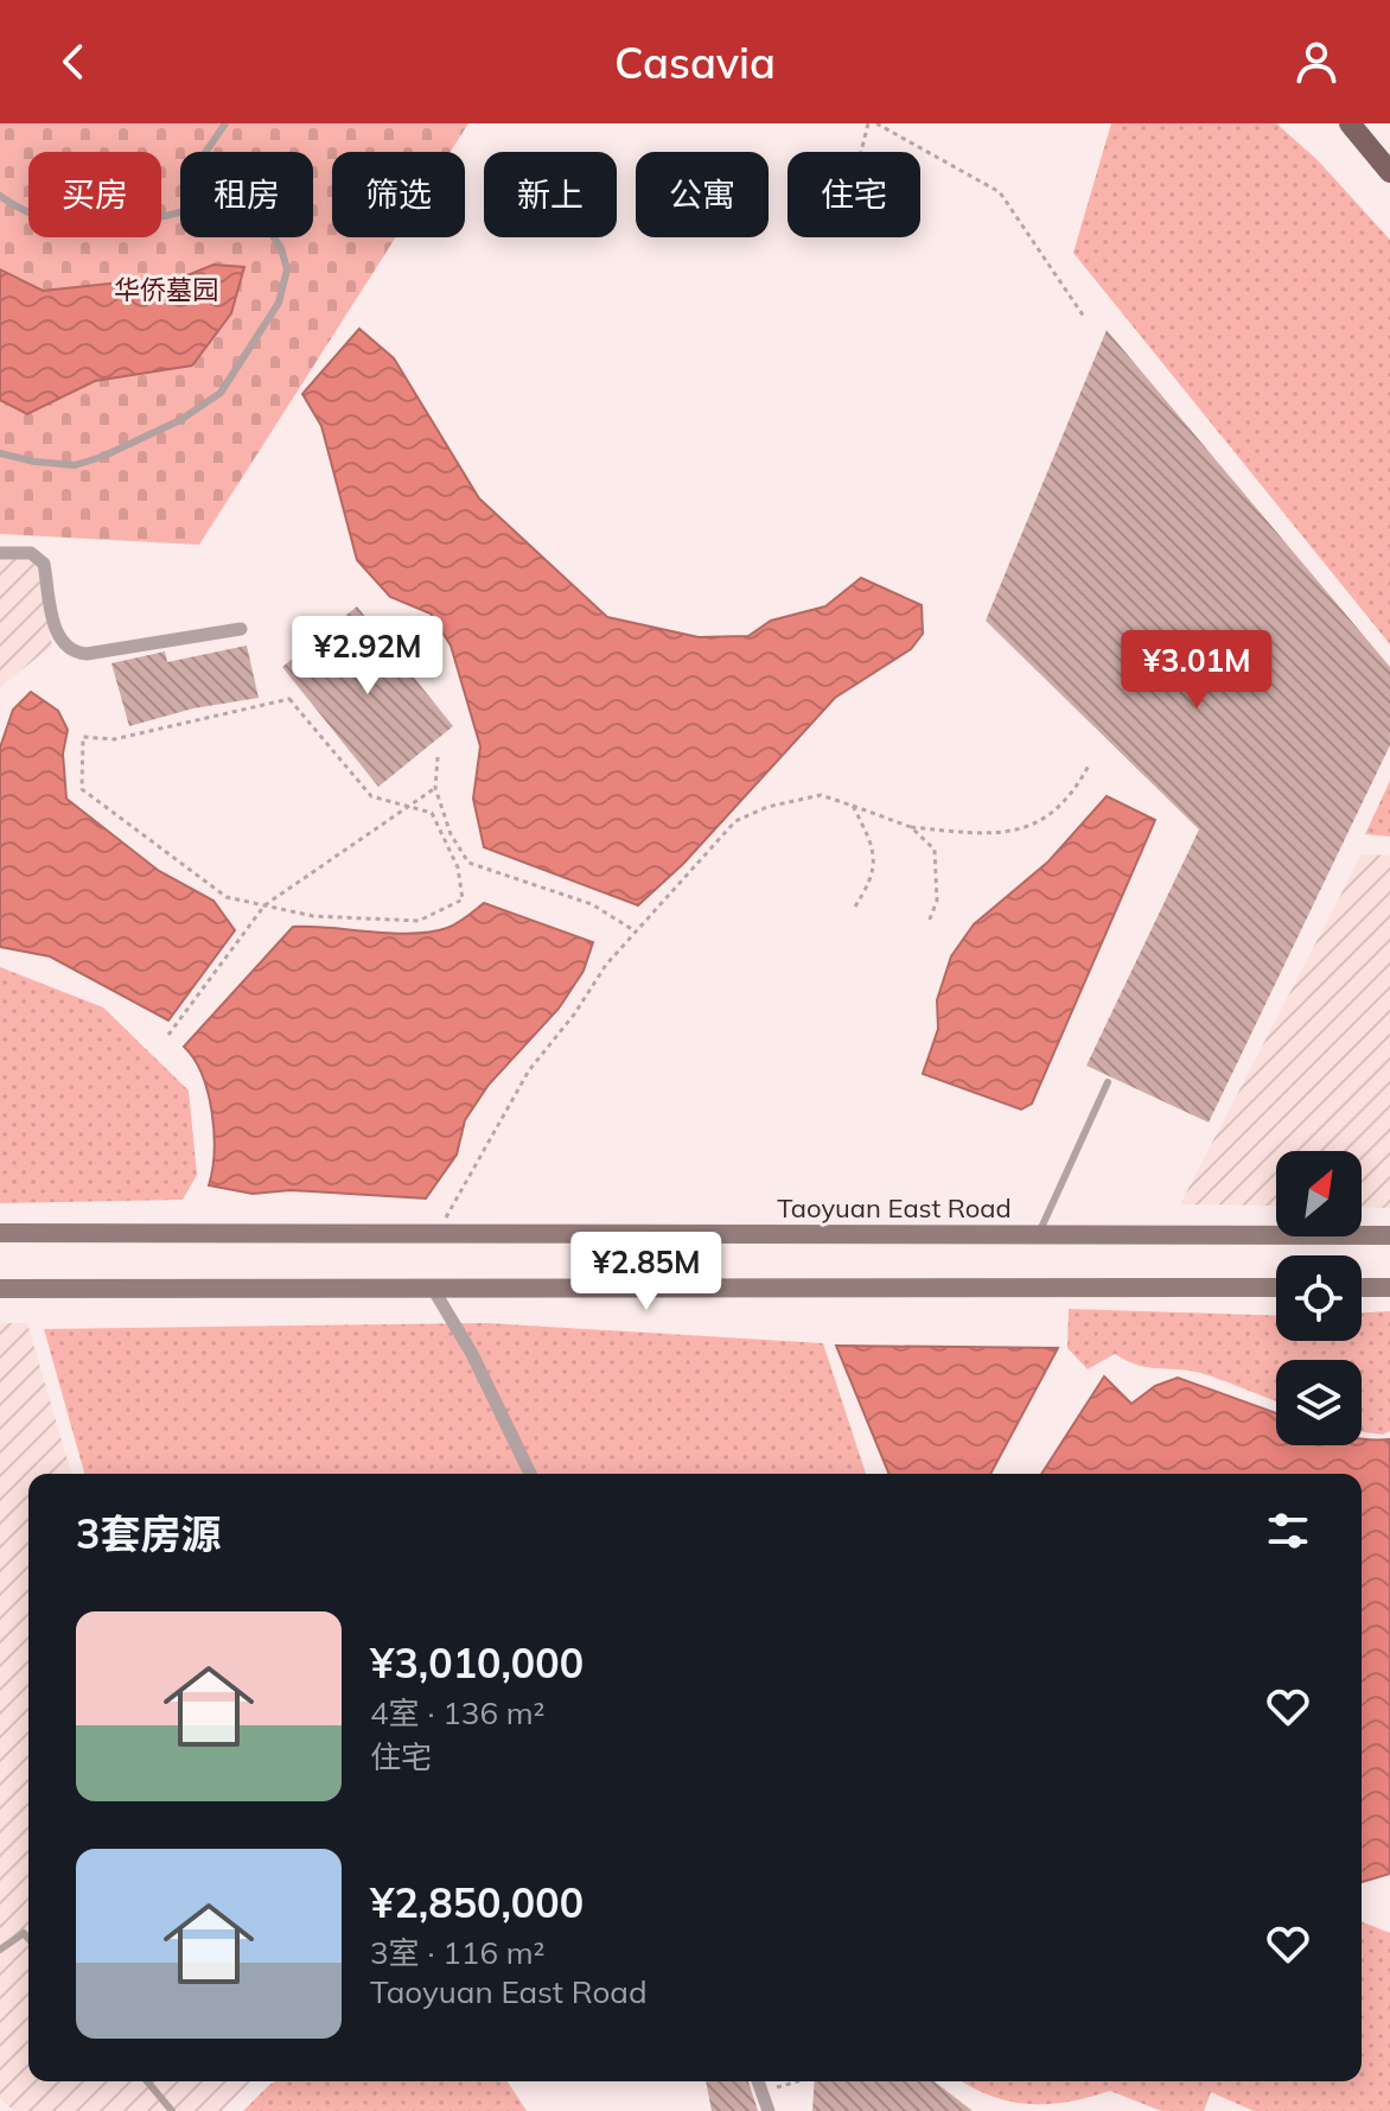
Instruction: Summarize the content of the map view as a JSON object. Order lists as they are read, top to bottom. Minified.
{"streets":{"main road":["Taoyuan East Road"]},"parks":["华侨墓园"],"north":"top right","page":{"header":"Casavia","chip":["买房","租房","筛选","新上","公寓","住宅"],"price":["¥2.92M","¥3.01M","¥2.85M"],"heading":"3套房源","list":[{"name":"¥3,010,000","note":"4室 · 136 m² · 住宅"},{"name":"¥2,850,000","note":"3室 · 116 m² · Taoyuan East Road"}]}}
